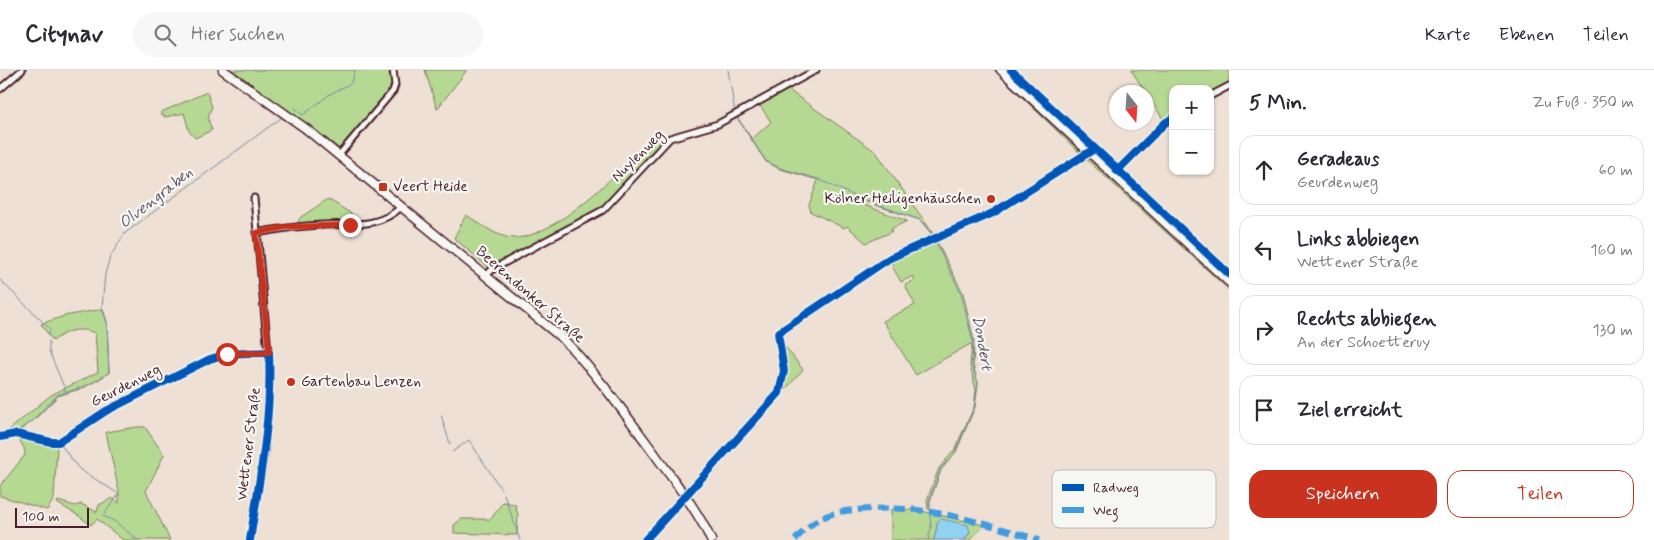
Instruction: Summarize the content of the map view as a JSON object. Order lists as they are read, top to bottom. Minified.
{"streets":{"street":["Nuylenweg","Beerendonker Straße","Geurdenweg","Wettener Straße"]},"crossings":[["Nuylenweg","Beerendonker Straße"],["Geurdenweg","Wettener Straße"]],"water":["Olvengraben","Dondert"],"places":{"transit":["Veert Heide"],"other":["Kölner Heiligenhäuschen","Gartenbau Lenzen"]},"legend":["Radweg","Weg"],"scale_bar":"100 m","north":"bottom","page":{"header":"Citynav","search":"Hier suchen","nav":["Karte","Ebenen","Teilen"],"heading":["5 Min.","Zu Fuß · 350 m"],"map_buttons":["+","−"],"list":[["Geradeaus","Geurdenweg","60 m"],["Links abbiegen","Wettener Straße","160 m"],["Rechts abbiegen","An der Schoetteruy","130 m"],"Ziel erreicht"],"buttons":["Speichern","Teilen"],"scale":"100 m"}}
